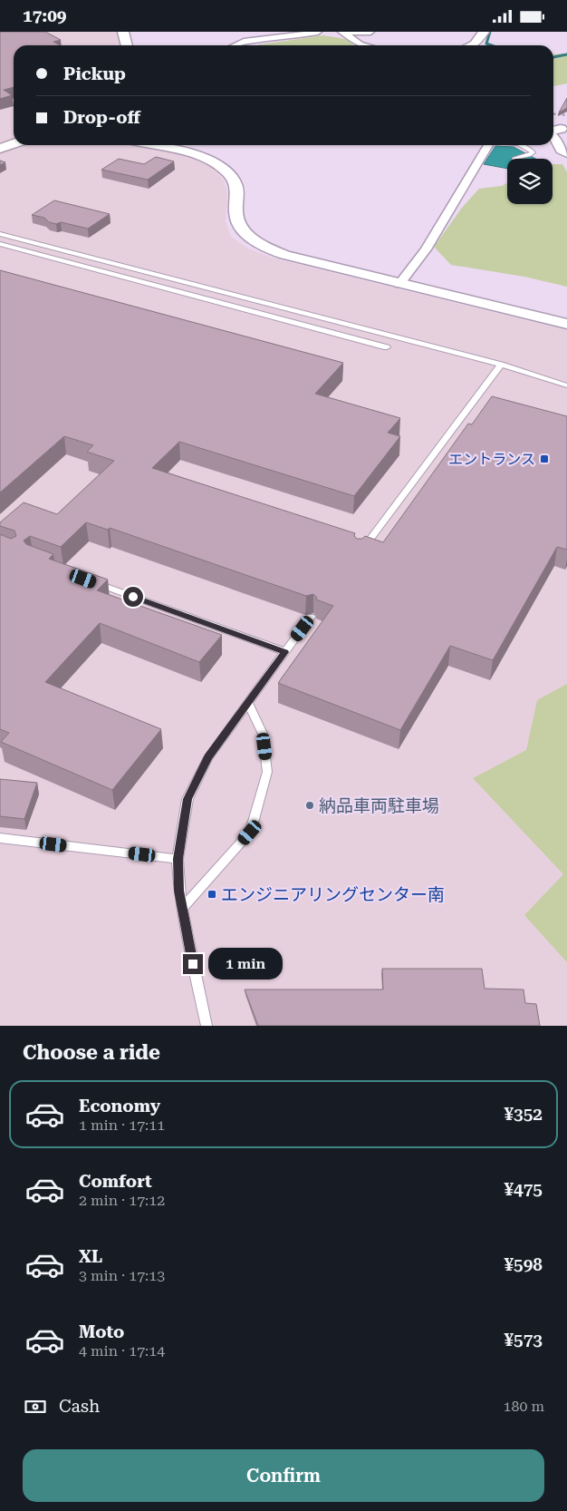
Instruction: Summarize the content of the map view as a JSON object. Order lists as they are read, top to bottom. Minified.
{"places":{"transit":["エントランス","エンジニアリングセンター南"],"other":["納品車両駐車場"]},"page":{"status":"17:09","banner":["Pickup","Drop-off"],"bubble":"1 min","heading":"Choose a ride","list":[{"name":"Economy","note":"1 min · 17:11","value":"¥352"},{"name":"Comfort","note":"2 min · 17:12","value":"¥475"},{"name":"XL","note":"3 min · 17:13","value":"¥598"},{"name":"Moto","note":"4 min · 17:14","value":"¥573"}],"pay":["Cash","180 m"],"buttons":"Confirm"}}
